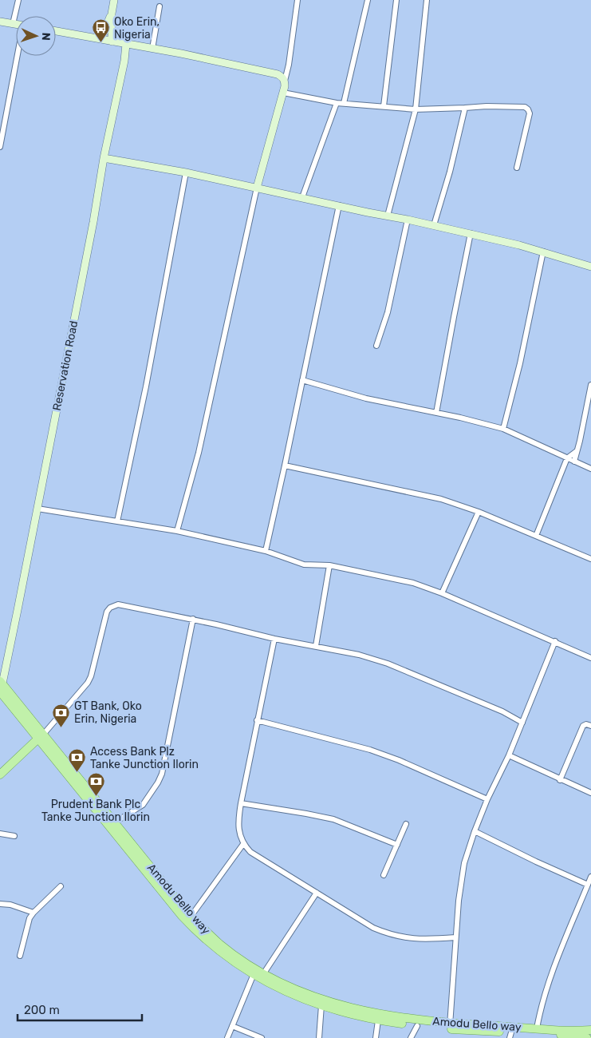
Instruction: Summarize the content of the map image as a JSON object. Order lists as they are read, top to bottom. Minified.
{"streets":{"main road":["Amodu Bello way"],"street":["Reservation Road"]},"crossings":[["Reservation Road","Amodu Bello way"]],"places":{"bus stop":["Oko Erin, Nigeria"],"bank":["GT Bank, Oko Erin, Nigeria","Access Bank Plz Tanke Junction Ilorin","Prudent Bank Plc Tanke Junction Ilorin"]},"scale_bar":"200 m","north":"right"}
